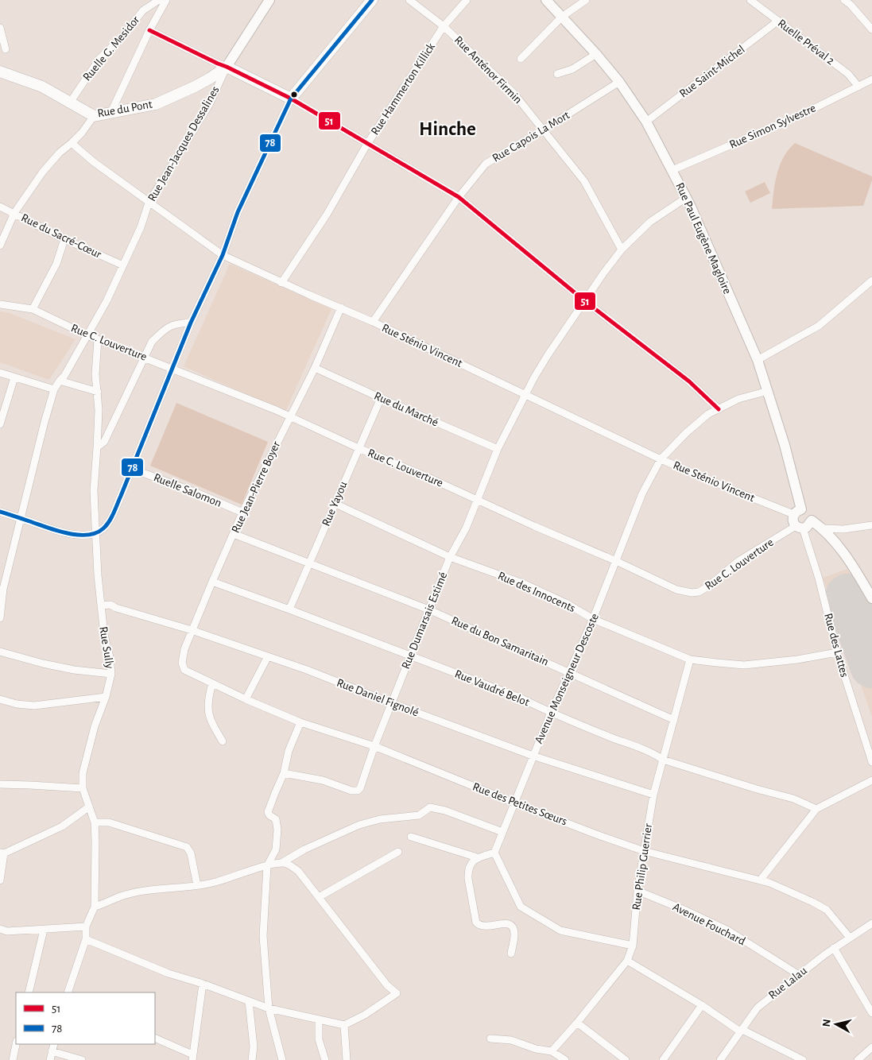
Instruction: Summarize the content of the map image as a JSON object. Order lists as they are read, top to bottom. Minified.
{"streets":{"main road":["Rue du Pont","Rue Jean-Jacques Dessalines","Rue Paul Eugène Magloire"],"street":["Ruelle Préval 2","Ruelle G. Mesidor","Rue Anténor Firmin","Rue Saint-Michel","Rue Hammerton Killick","Rue Simon Sylvestre","Rue Capois La Mort","Rue du Sacré-Cœur","Rue C. Louverture","Rue Sténio Vincent","Rue du Marché","Rue Jean-Pierre Boyer","Ruelle Salomon","Rue Yayou","Rue des Innocents","Rue Dumarsais Estimé","Rue du Bon Samaritain","Rue des Lattes","Rue Sully","Avenue Monseigneur Descoste","Rue Vaudré Belot","Rue Daniel Fignolé","Rue des Petites Sœurs","Rue Philip Guerrier","Avenue Fouchard","Rue Lalau"]},"crossings":[["Ruelle Préval 2","Rue Saint-Michel"],["Ruelle Préval 2","Rue Simon Sylvestre"],["Ruelle G. Mesidor","Rue du Pont"],["Rue Anténor Firmin","Rue Hammerton Killick"],["Rue Anténor Firmin","Rue Capois La Mort"],["Rue Anténor Firmin","Rue Dumarsais Estimé"],["Rue Saint-Michel","Rue Paul Eugène Magloire"],["Rue Hammerton Killick","Rue Sténio Vincent"],["Rue du Pont","Rue Jean-Jacques Dessalines"],["Rue Simon Sylvestre","Rue Paul Eugène Magloire"],["Rue Capois La Mort","Rue Paul Eugène Magloire"],["Rue Capois La Mort","Rue Sténio Vincent"],["Rue Jean-Jacques Dessalines","Rue du Sacré-Cœur"],["Rue Jean-Jacques Dessalines","Rue C. Louverture"],["Rue Jean-Jacques Dessalines","Rue Sténio Vincent"],["Rue Paul Eugène Magloire","Rue C. Louverture"],["Rue Paul Eugène Magloire","Rue Sténio Vincent"],["Rue Paul Eugène Magloire","Rue Dumarsais Estimé"],["Rue Paul Eugène Magloire","Rue des Lattes"],["Rue Paul Eugène Magloire","Avenue Monseigneur Descoste"],["Rue C. Louverture","Rue Sténio Vincent"],["Rue C. Louverture","Rue Jean-Pierre Boyer"],["Rue C. Louverture","Rue Yayou"],["Rue C. Louverture","Rue Dumarsais Estimé"],["Rue C. Louverture","Rue des Lattes"],["Rue C. Louverture","Rue Sully"],["Rue C. Louverture","Avenue Monseigneur Descoste"],["Rue Sténio Vincent","Rue Jean-Pierre Boyer"],["Rue Sténio Vincent","Rue Dumarsais Estimé"],["Rue Sténio Vincent","Rue des Lattes"],["Rue Sténio Vincent","Avenue Monseigneur Descoste"],["Rue du Marché","Rue Jean-Pierre Boyer"],["Rue du Marché","Rue Yayou"],["Rue du Marché","Rue Dumarsais Estimé"],["Rue Jean-Pierre Boyer","Ruelle Salomon"],["Rue Jean-Pierre Boyer","Rue du Bon Samaritain"],["Rue Jean-Pierre Boyer","Rue Vaudré Belot"],["Rue Jean-Pierre Boyer","Rue Daniel Fignolé"],["Rue Jean-Pierre Boyer","Rue des Petites Sœurs"],["Rue Yayou","Rue des Innocents"],["Rue Yayou","Rue du Bon Samaritain"],["Rue Yayou","Rue Vaudré Belot"],["Rue des Innocents","Rue Dumarsais Estimé"],["Rue des Innocents","Rue des Lattes"],["Rue des Innocents","Avenue Monseigneur Descoste"],["Rue des Innocents","Rue Philip Guerrier"],["Rue Dumarsais Estimé","Rue du Bon Samaritain"],["Rue Dumarsais Estimé","Rue Vaudré Belot"],["Rue Dumarsais Estimé","Rue Daniel Fignolé"],["Rue Dumarsais Estimé","Rue des Petites Sœurs"],["Rue du Bon Samaritain","Avenue Monseigneur Descoste"],["Rue du Bon Samaritain","Rue Philip Guerrier"],["Rue Sully","Rue Daniel Fignolé"],["Avenue Monseigneur Descoste","Rue Vaudré Belot"],["Avenue Monseigneur Descoste","Rue Daniel Fignolé"],["Avenue Monseigneur Descoste","Rue des Petites Sœurs"],["Rue Vaudré Belot","Rue Philip Guerrier"],["Rue Daniel Fignolé","Rue Philip Guerrier"],["Rue des Petites Sœurs","Rue Philip Guerrier"],["Rue des Petites Sœurs","Rue Lalau"],["Rue Philip Guerrier","Avenue Fouchard"],["Avenue Fouchard","Rue Lalau"]],"districts":["Hinche"],"lines":["transit line 78","transit line 51"],"legend":["51","78"],"north":"left"}
